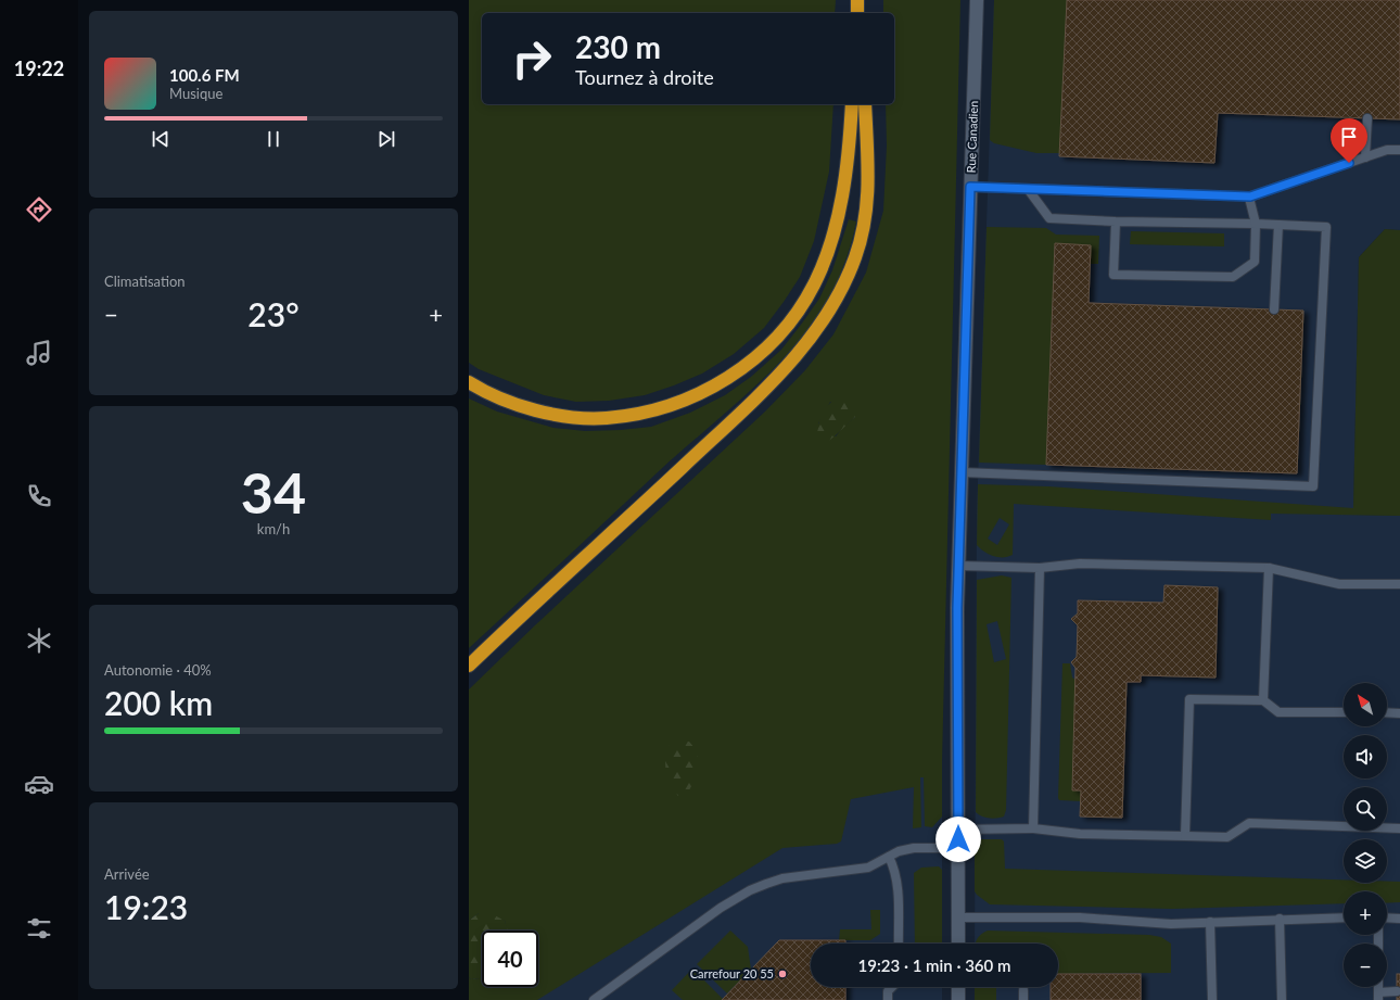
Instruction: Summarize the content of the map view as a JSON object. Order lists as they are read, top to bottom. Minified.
{"streets":{"street":["Rue Canadien"]},"places":["Carrefour 20 55"],"north":"top left","page":{"tabs":"19:22","turn":["230 m","Tournez à droite"],"song":["100.6 FM","Musique"],"tile":["Climatisation",["34","km/h"],["Autonomie · 40%","200 km"],["Arrivée","19:23"]],"heat":["−","23°","+"],"map_buttons":["+","−"],"limit":"40","trip":"19:23 · 1 min · 360 m"}}
